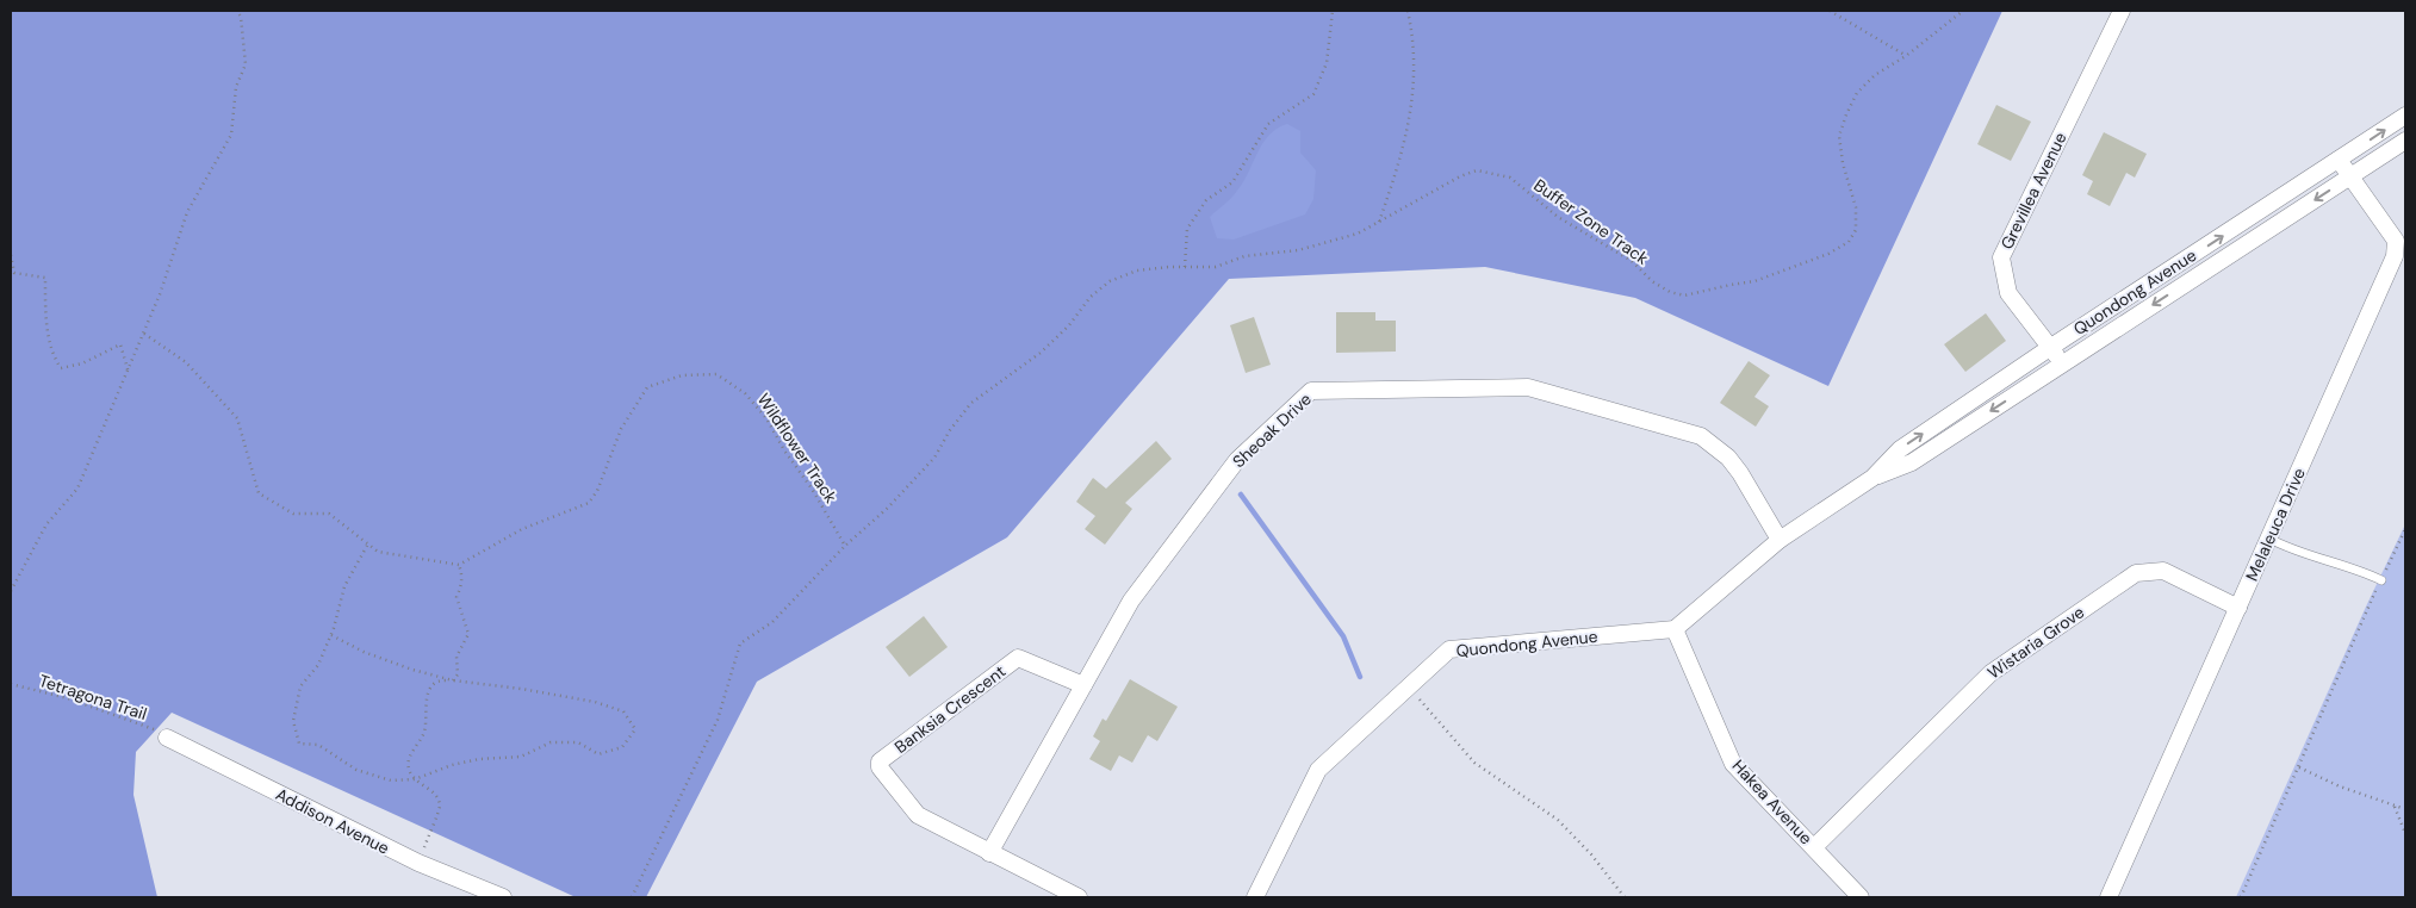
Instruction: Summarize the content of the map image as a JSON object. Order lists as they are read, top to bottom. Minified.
{"streets":{"street":["Grevillea Avenue","Quondong Avenue","Sheoak Drive","Melaleuca Drive","Wistaria Grove","Banksia Crescent","Hakea Avenue","Addison Avenue"],"path":["Buffer Zone Track","Wildflower Track","Tetragona Trail"]},"crossings":[["Grevillea Avenue","Quondong Avenue"],["Buffer Zone Track","Wildflower Track"],["Quondong Avenue","Sheoak Drive"],["Quondong Avenue","Melaleuca Drive"],["Quondong Avenue","Hakea Avenue"],["Sheoak Drive","Banksia Crescent"],["Melaleuca Drive","Wistaria Grove"],["Wistaria Grove","Hakea Avenue"],["Tetragona Trail","Addison Avenue"]]}
